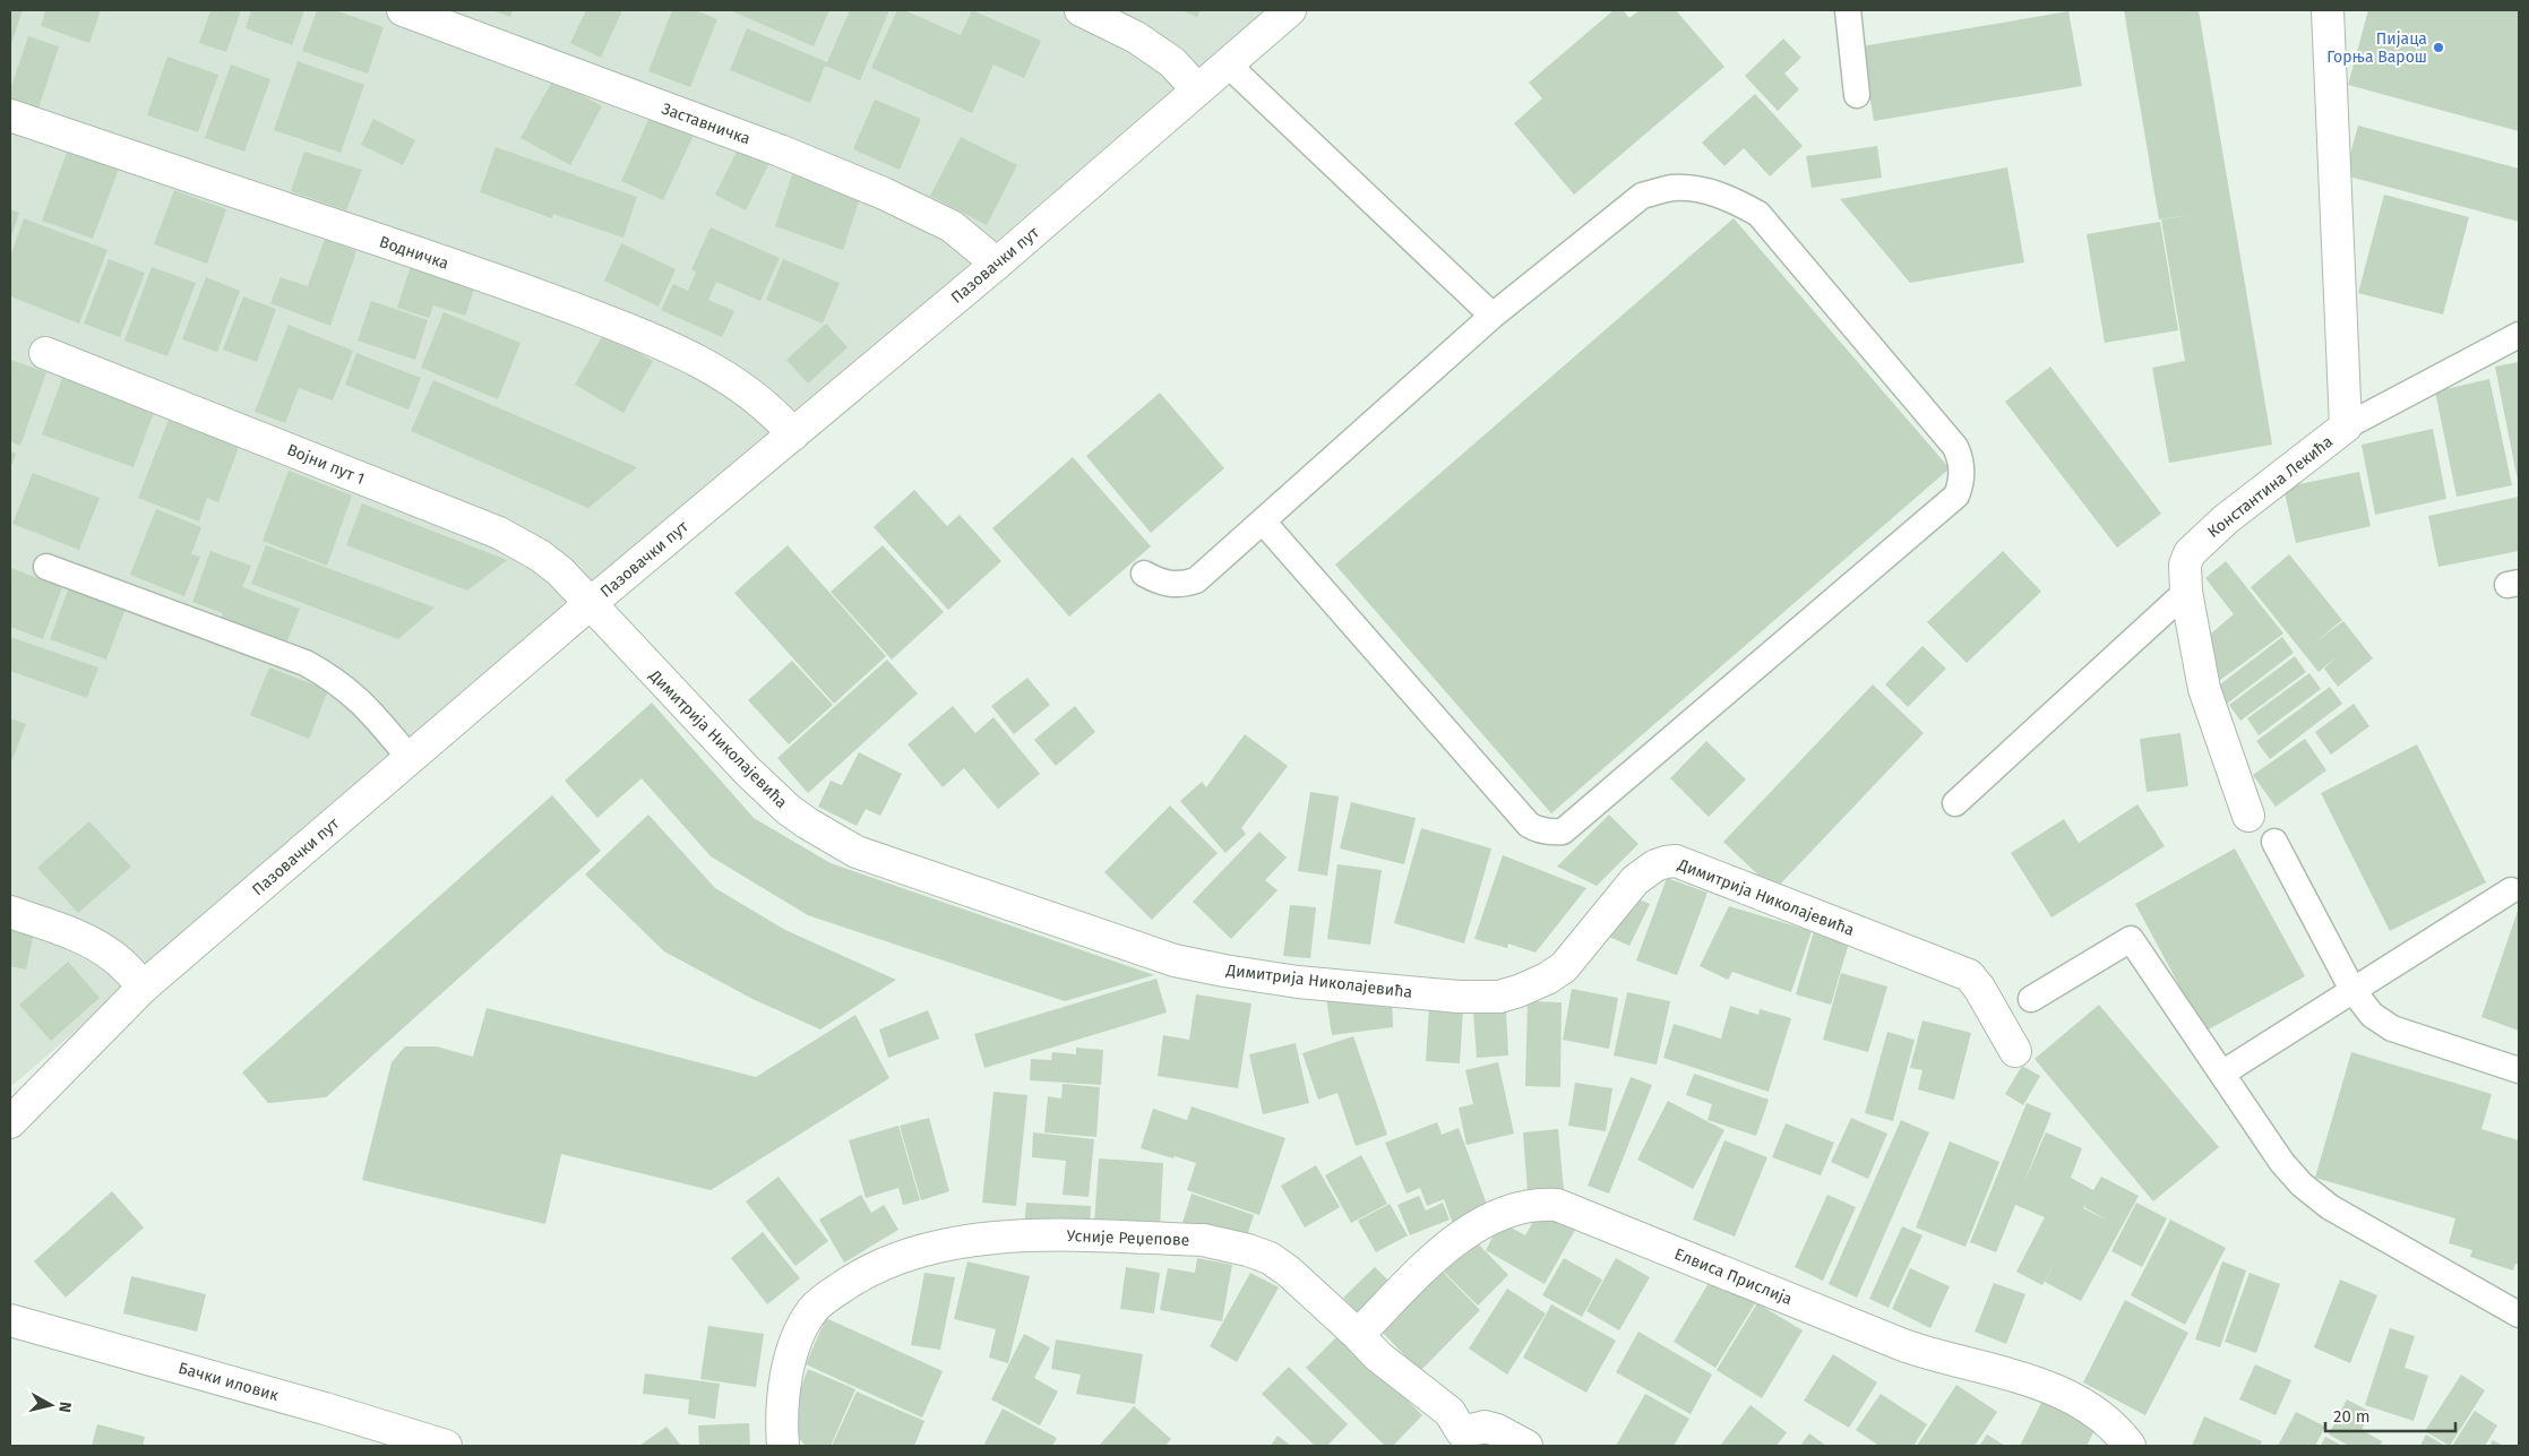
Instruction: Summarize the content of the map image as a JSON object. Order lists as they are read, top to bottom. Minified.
{"streets":{"street":["Заставничка","Водничка","Пазовачки пут","Војни пут 1","Константина Лекића","Димитрија Николајевића","Усније Реџепове","Елвиса Прислија","Бачки иловик"]},"crossings":[["Заставничка","Пазовачки пут"],["Водничка","Пазовачки пут"],["Пазовачки пут","Војни пут 1"],["Пазовачки пут","Димитрија Николајевића"],["Војни пут 1","Димитрија Николајевића"],["Усније Реџепове","Елвиса Прислија"]],"places":["Пијаца Горња Варош"],"scale_bar":"20 m","north":"right"}
